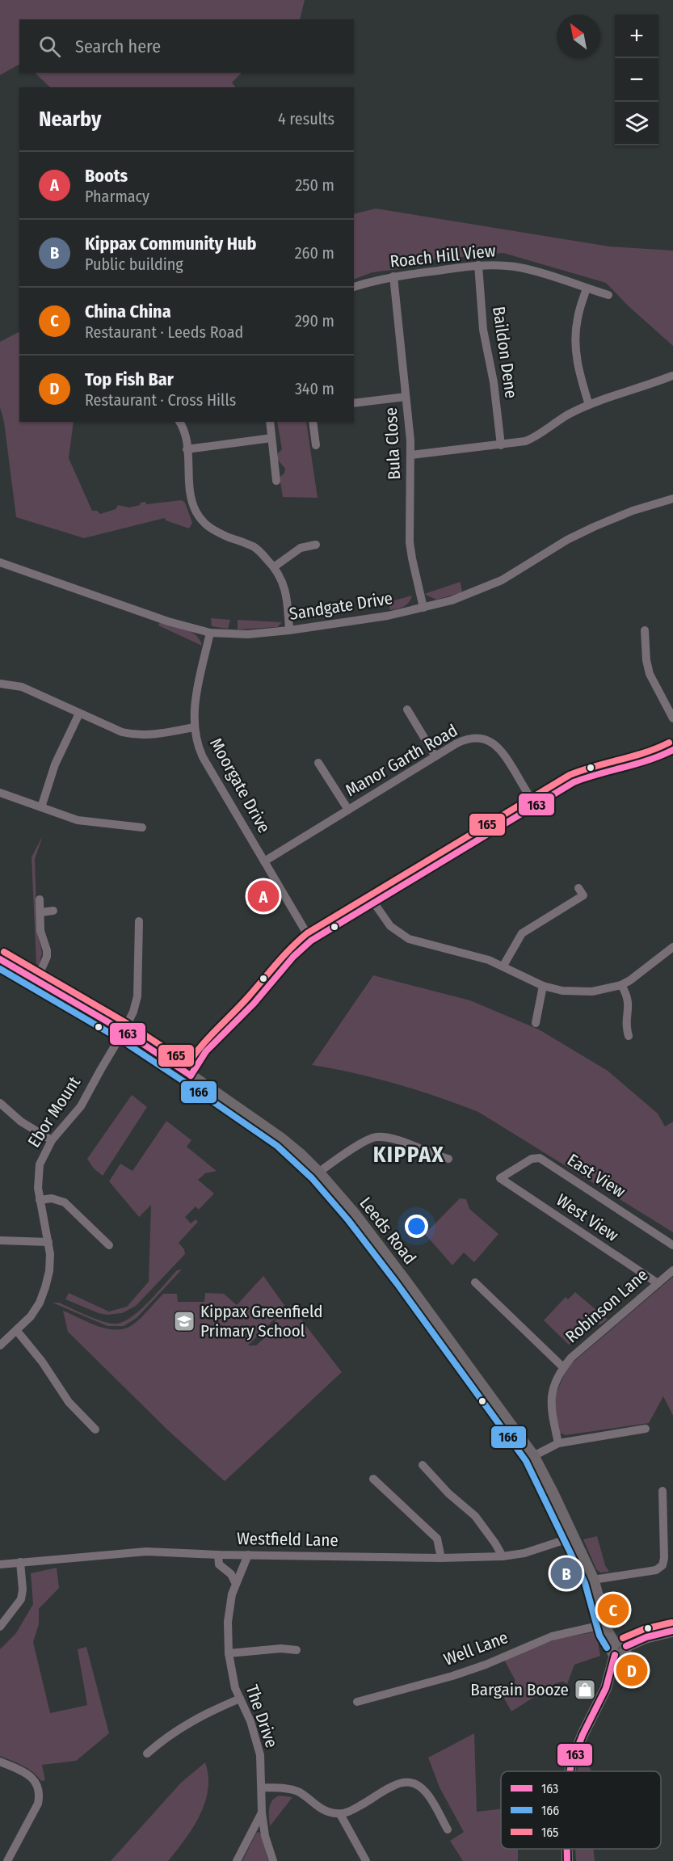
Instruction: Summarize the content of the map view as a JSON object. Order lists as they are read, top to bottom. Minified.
{"streets":{"main road":["Leeds Road"],"street":["Roach Hill View","Baildon Dene","Bula Close","Sandgate Drive","Manor Garth Road","Moorgate Drive","Ebor Mount","East View","West View","Robinson Lane","Westfield Lane","Well Lane","The Drive"]},"crossings":[["Roach Hill View","Baildon Dene"],["Roach Hill View","Bula Close"],["Bula Close","Sandgate Drive"],["Sandgate Drive","Moorgate Drive"],["Manor Garth Road","Moorgate Drive"],["Ebor Mount","Leeds Road"],["East View","West View"],["West View","Robinson Lane"],["Leeds Road","Westfield Lane"],["Leeds Road","Well Lane"],["Westfield Lane","The Drive"]],"districts":["KIPPAX"],"places":{"school or university":["Kippax Greenfield Primary School"],"shop":["Bargain Booze"]},"lines":["transit line 165","transit line 163","transit line 166"],"legend":["163","166","165"],"north":"top left","page":{"map_buttons":["+","−"],"search":"Search here","heading":["Nearby","4 results"],"list":[{"mark":"A","name":"Boots","note":"Pharmacy","value":"250 m"},{"mark":"B","name":"Kippax Community Hub","note":"Public building","value":"260 m"},{"mark":"C","name":"China China","note":"Restaurant · Leeds Road","value":"290 m"},{"mark":"D","name":"Top Fish Bar","note":"Restaurant · Cross Hills","value":"340 m"}],"pins":["A","B","C","D"]}}
